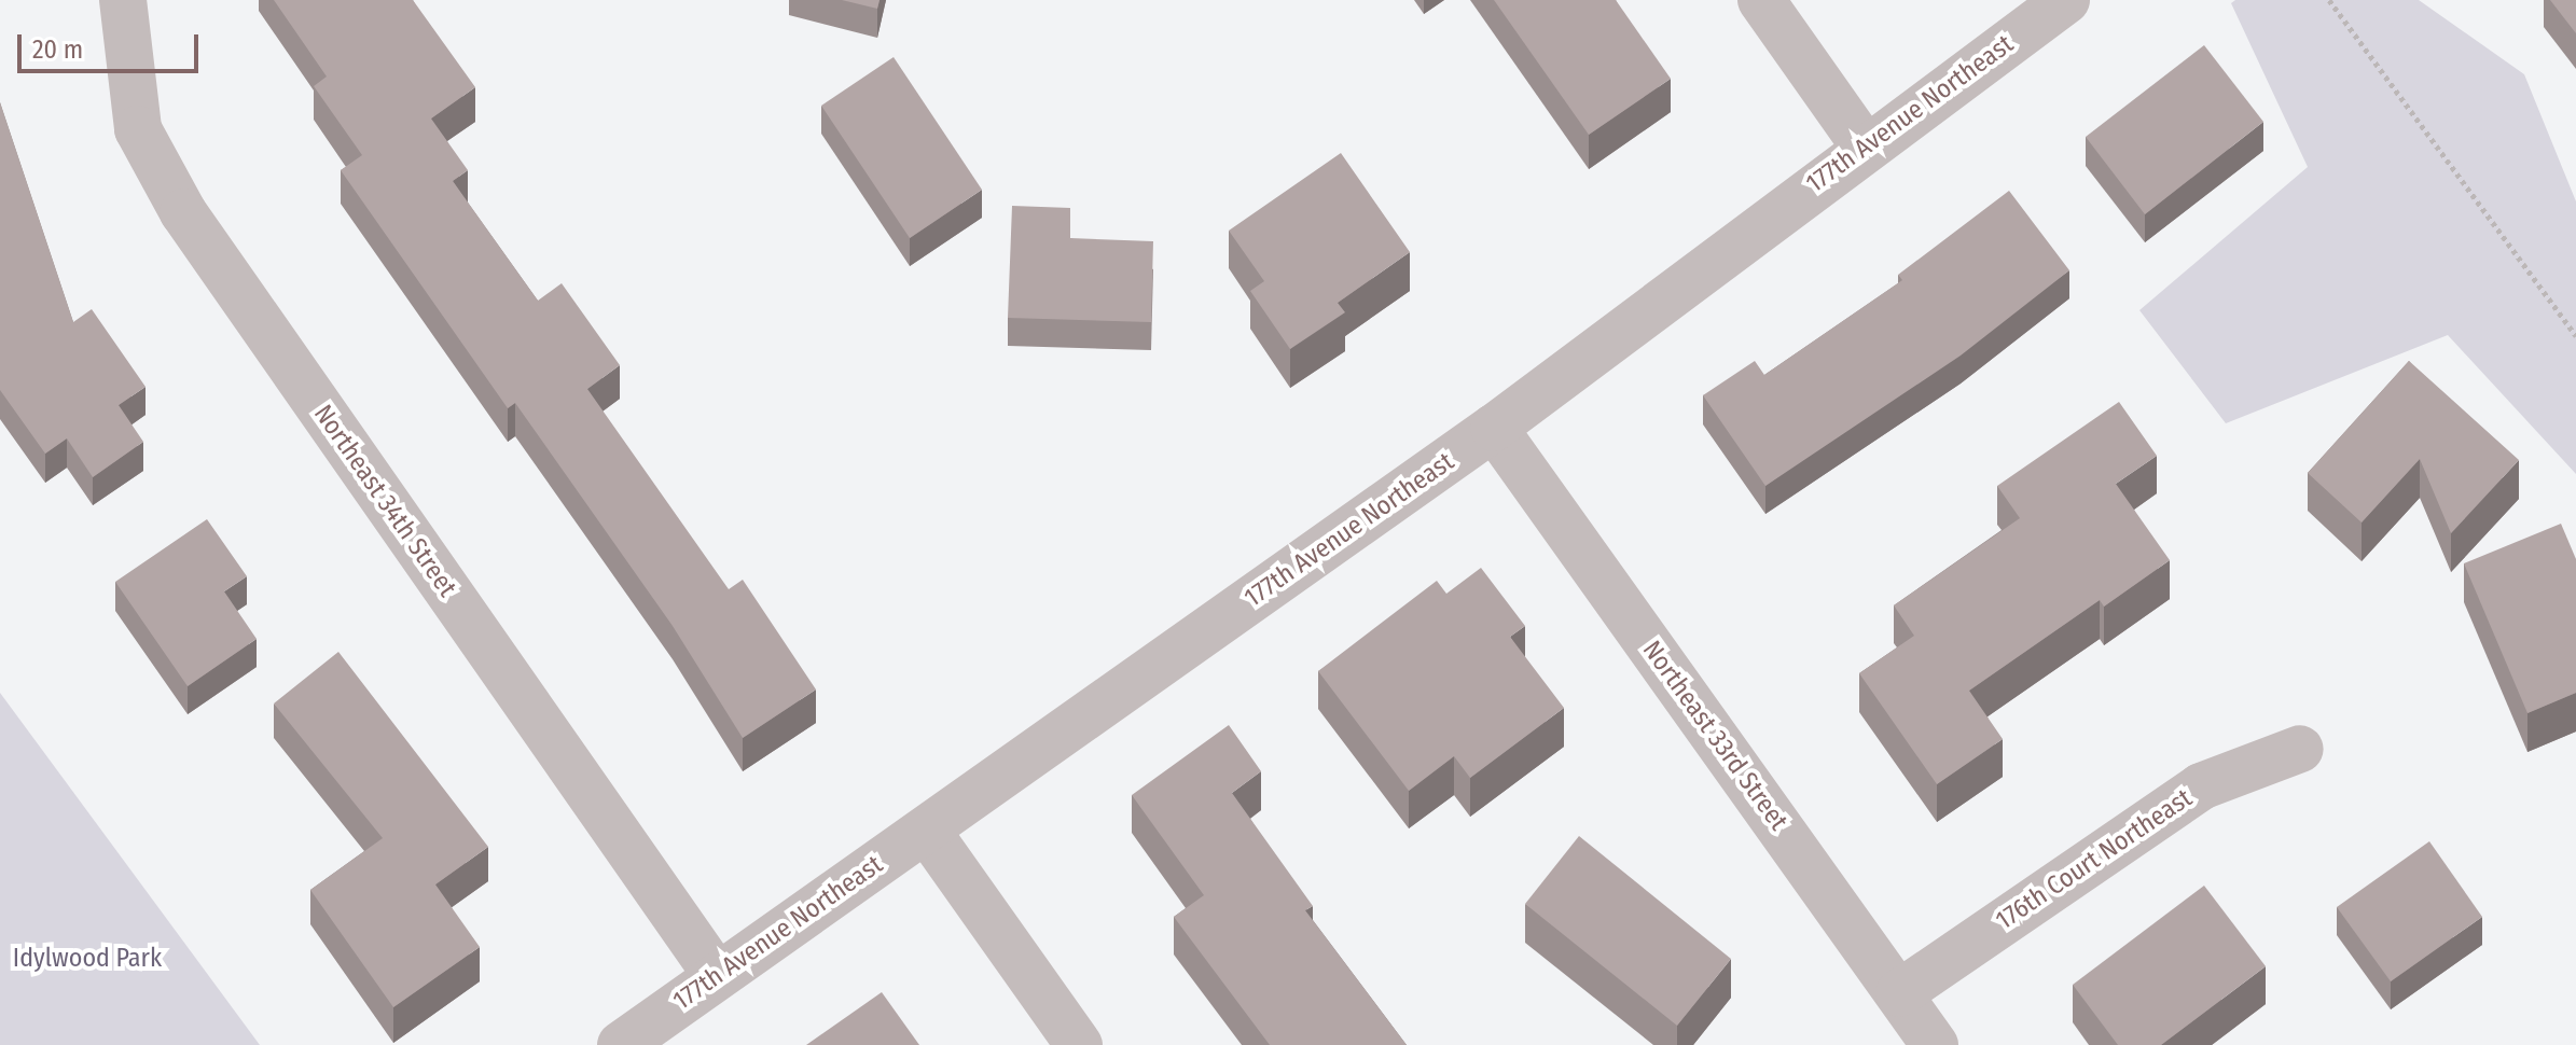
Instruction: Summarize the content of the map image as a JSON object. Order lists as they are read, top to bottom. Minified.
{"streets":{"street":["177th Avenue Northeast","Northeast 34th Street","Northeast 33rd Street","176th Court Northeast"]},"crossings":[["177th Avenue Northeast","Northeast 34th Street"],["177th Avenue Northeast","Northeast 33rd Street"],["Northeast 33rd Street","176th Court Northeast"]],"parks":["Idylwood Park"],"scale_bar":"20 m"}
